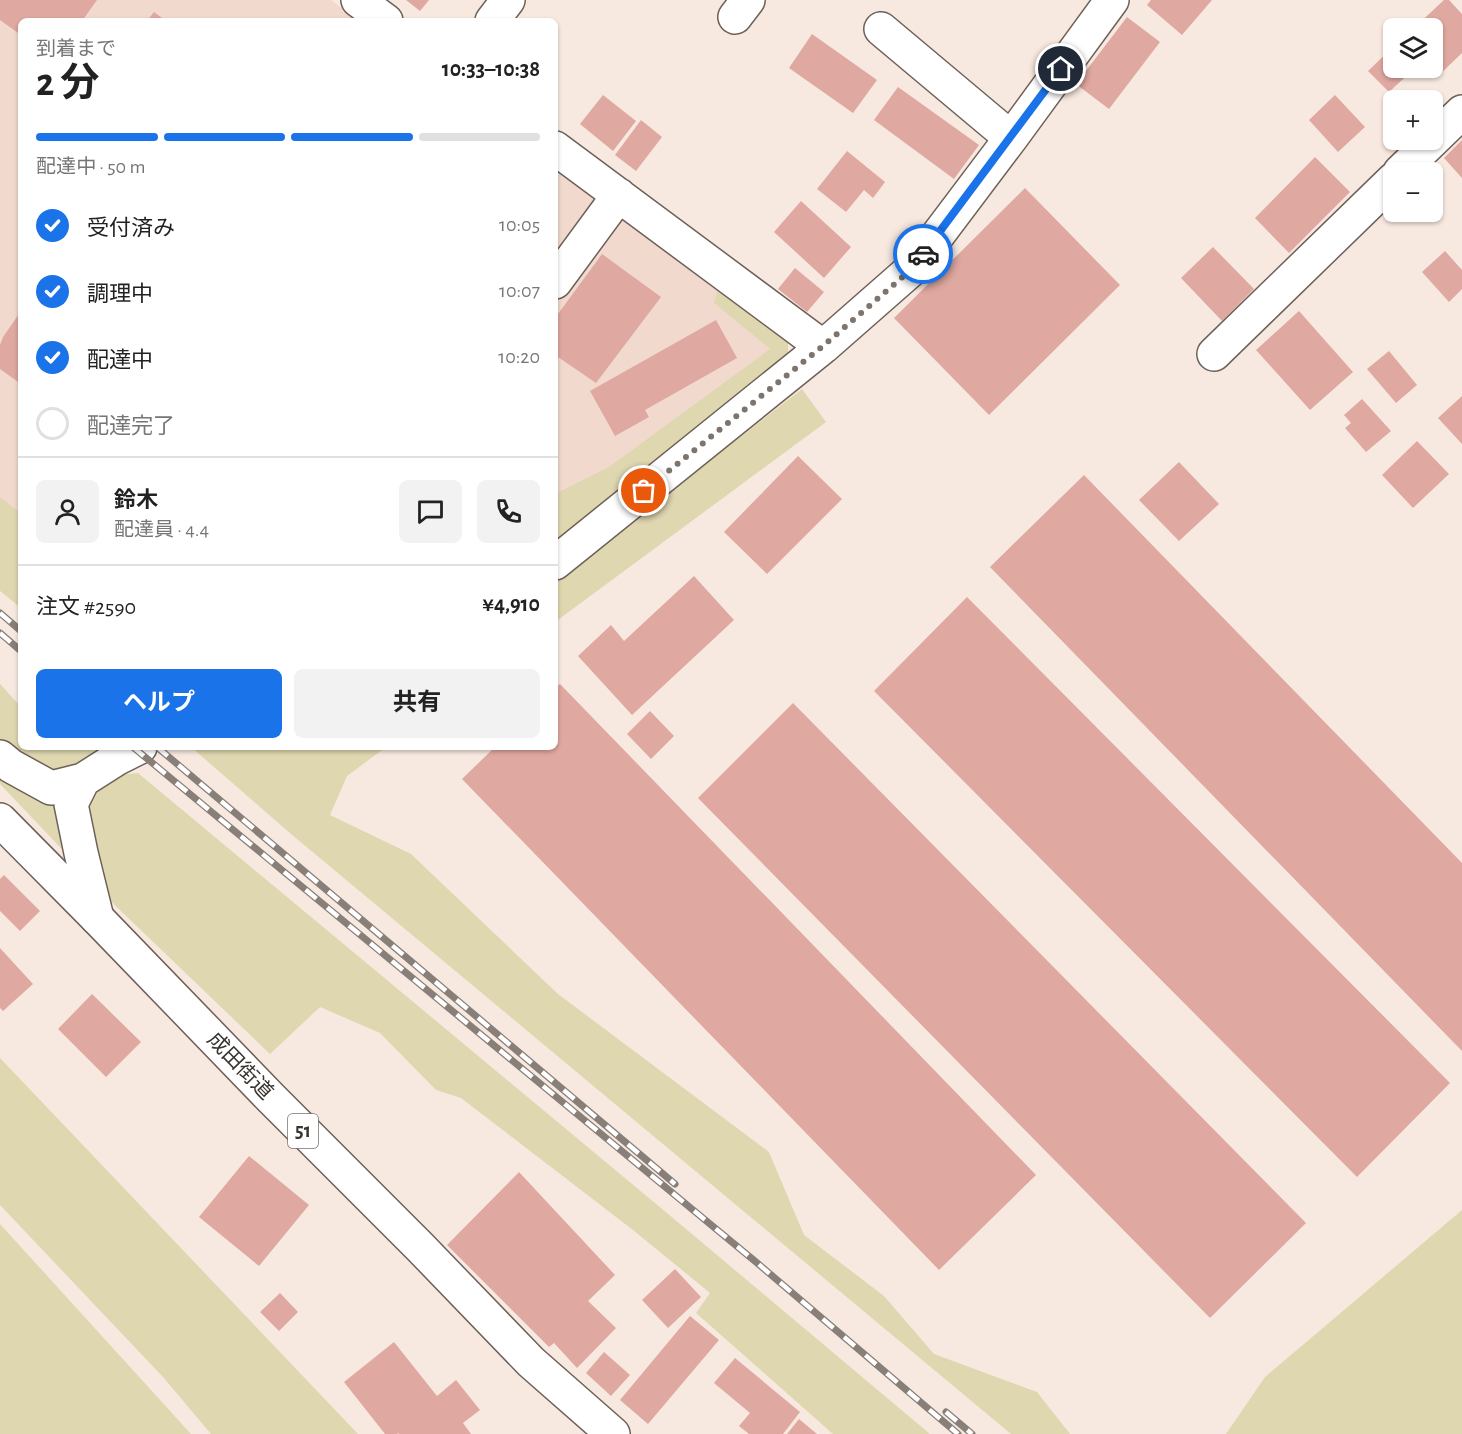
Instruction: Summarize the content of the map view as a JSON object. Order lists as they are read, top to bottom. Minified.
{"streets":{"main road":["成田街道","51"]},"page":{"map_buttons":["+","−"],"heading":["2 分","到着まで","10:33–10:38"],"panel":["鈴木","配達員 · 4.4","注文 #2590","¥4,910"],"bar":"配達中 · 50 m","list":[["受付済み","10:05"],["調理中","10:07"],["配達中","10:20"],"配達完了"],"buttons":["ヘルプ","共有"]}}
